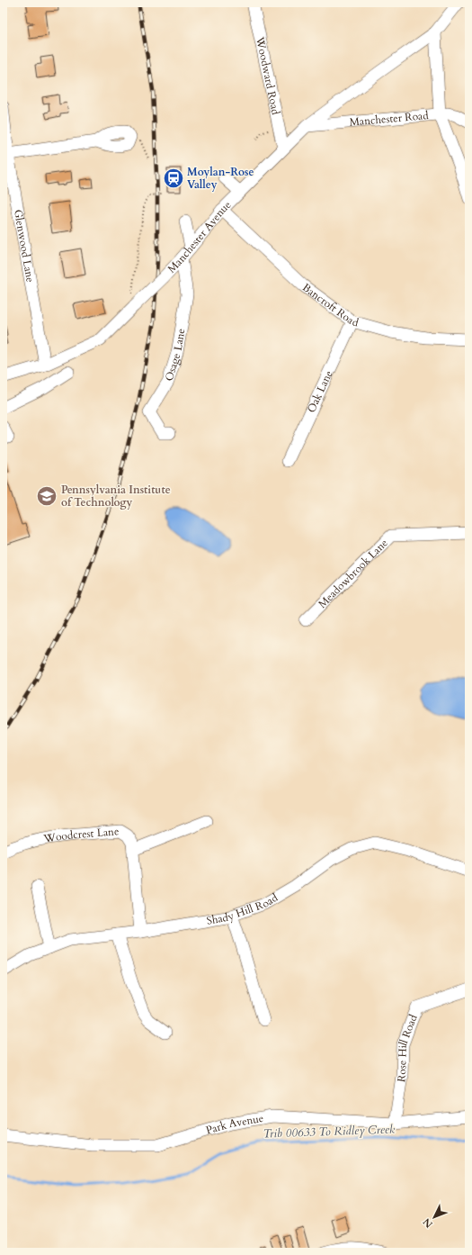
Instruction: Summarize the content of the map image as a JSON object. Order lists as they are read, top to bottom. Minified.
{"streets":{"street":["Woodward Road","Manchester Road","Manchester Avenue","Glenwood Lane","Bancroft Road","Osage Lane","Oak Lane","Meadowbrook Lane","Woodcrest Lane","Shady Hill Road","Rose Hill Road","Park Avenue"]},"crossings":[["Woodward Road","Manchester Avenue"],["Manchester Road","Manchester Avenue"],["Manchester Avenue","Glenwood Lane"],["Manchester Avenue","Bancroft Road"],["Manchester Avenue","Osage Lane"],["Bancroft Road","Oak Lane"],["Woodcrest Lane","Shady Hill Road"],["Rose Hill Road","Park Avenue"]],"water":["Trib 00633 To Ridley Creek"],"places":{"station":["Moylan-Rose Valley"],"school or university":["Pennsylvania Institute of Technology"]},"north":"bottom left"}
